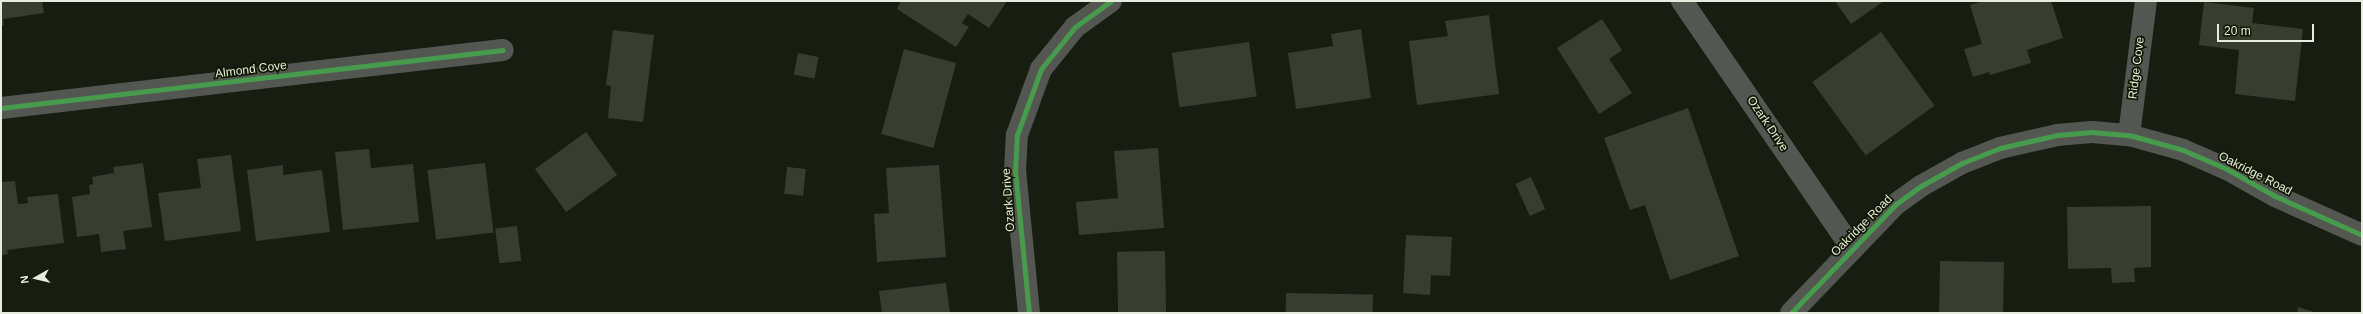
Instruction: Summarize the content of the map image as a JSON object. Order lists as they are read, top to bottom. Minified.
{"streets":{"street":["Ridge Cove","Almond Cove","Ozark Drive","Oakridge Road"]},"crossings":[["Ridge Cove","Oakridge Road"],["Ozark Drive","Oakridge Road"]],"scale_bar":"20 m","north":"left"}
